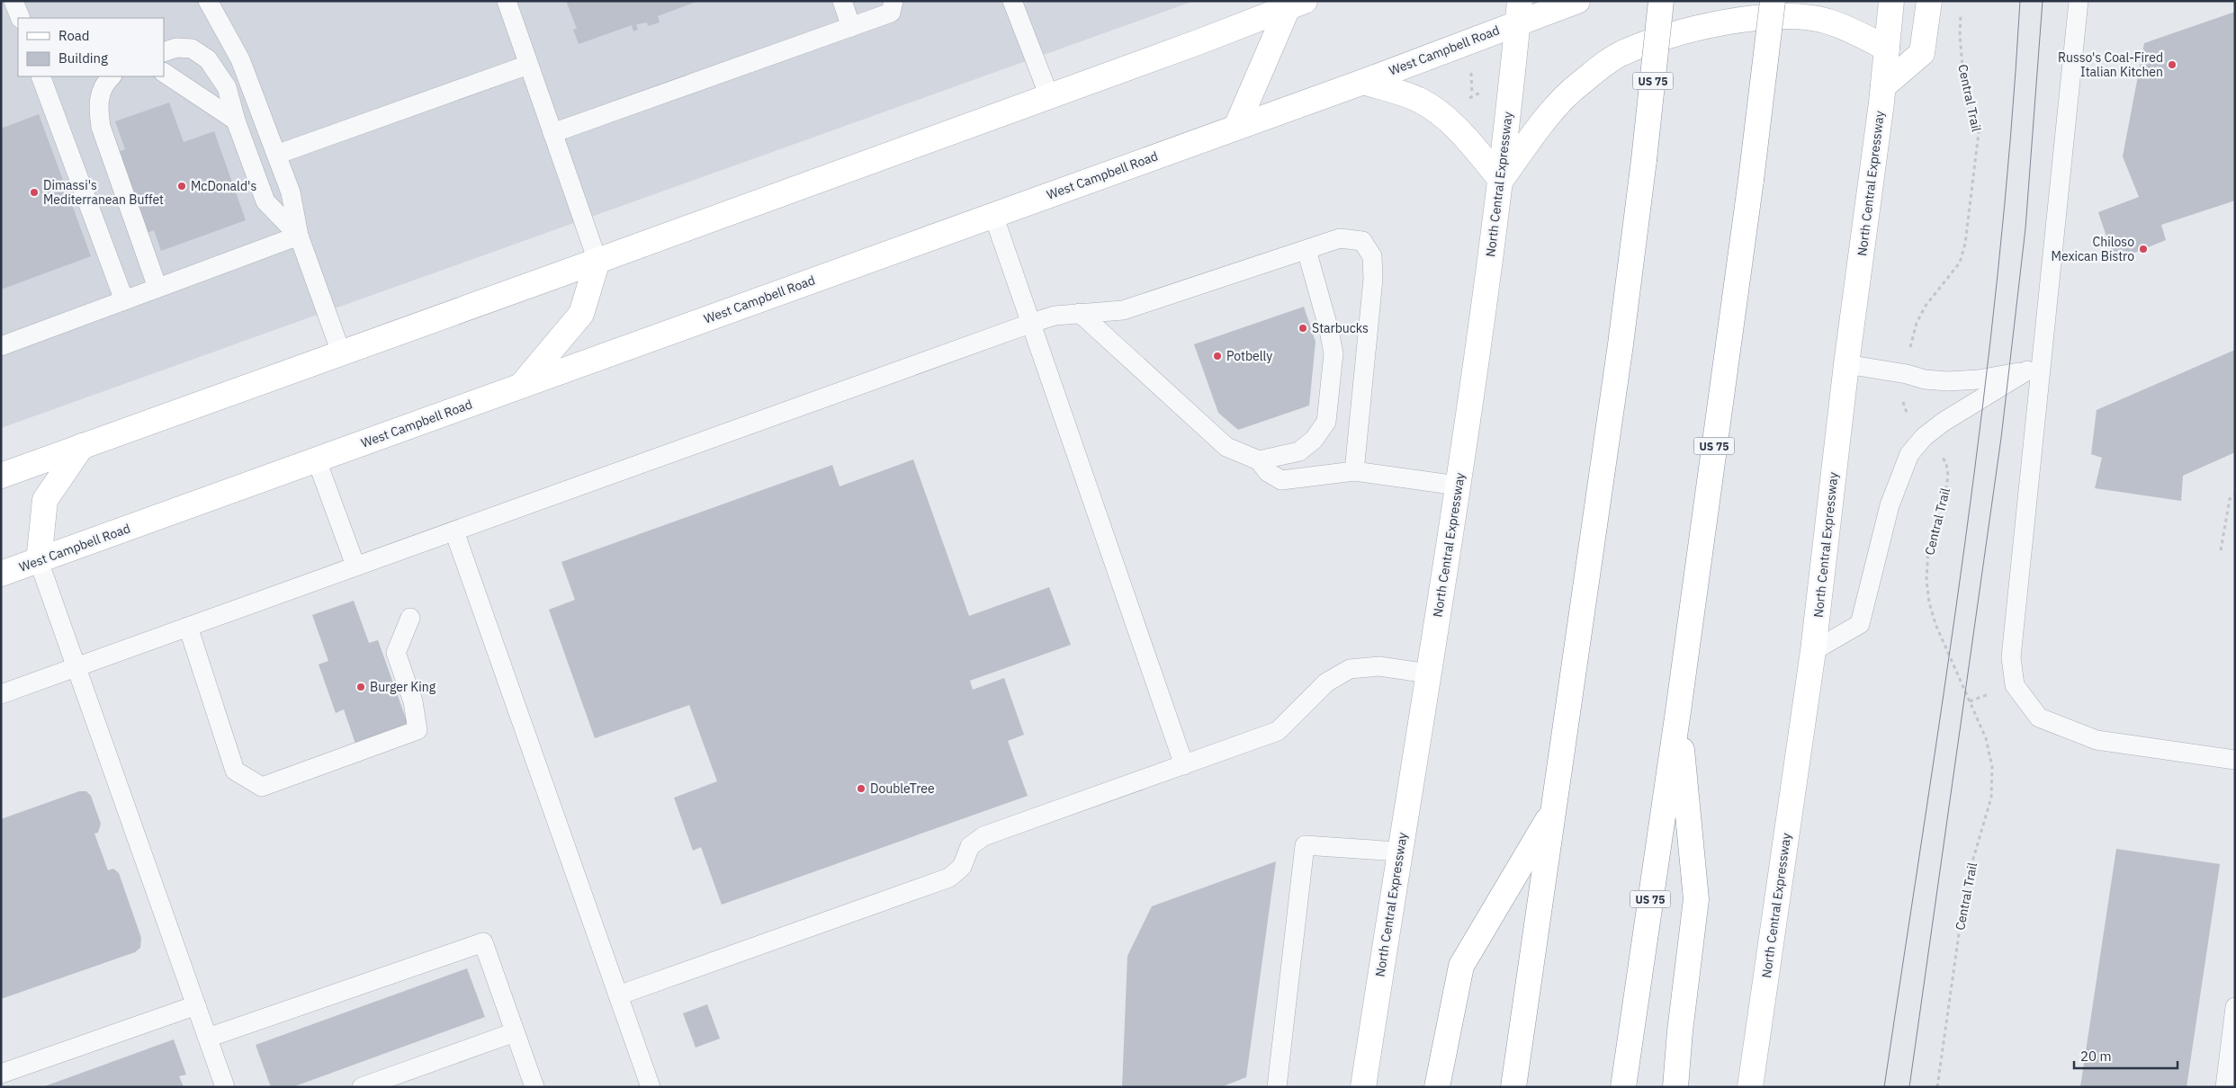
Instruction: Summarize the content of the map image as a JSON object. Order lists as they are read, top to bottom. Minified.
{"streets":{"main road":["West Campbell Road","US 75","North Central Expressway"],"path":["Central Trail"]},"crossings":[["West Campbell Road","North Central Expressway"]],"places":["Russo's Coal-Fired Italian Kitchen","McDonald's","Dimassi's Mediterranean Buffet","Chiloso Mexican Bistro","Starbucks","Potbelly","Burger King","DoubleTree"],"legend":["Road","Building"],"scale_bar":"20 m"}
